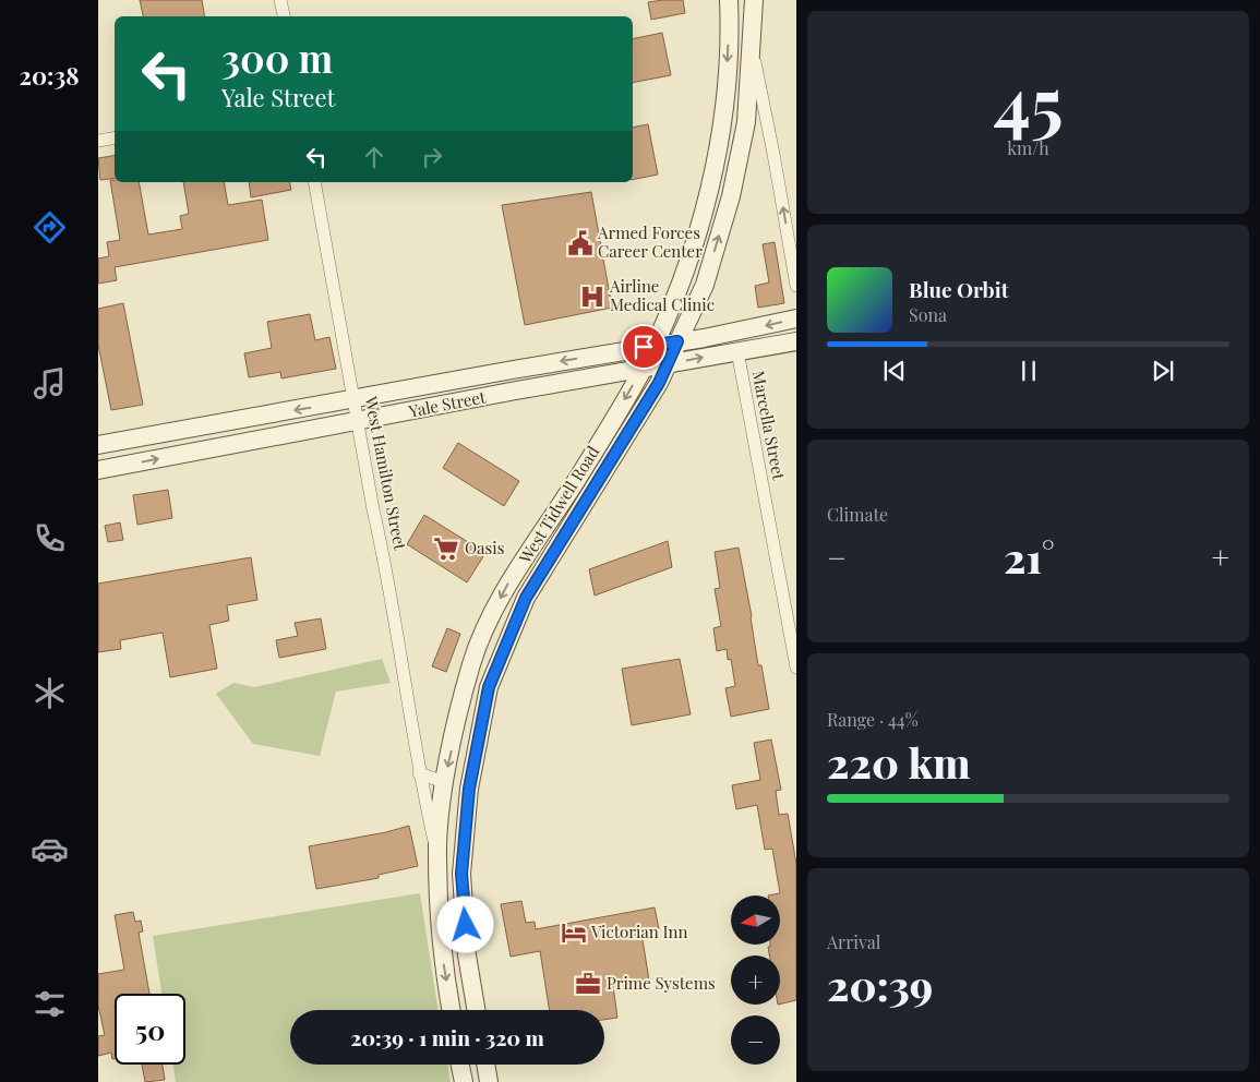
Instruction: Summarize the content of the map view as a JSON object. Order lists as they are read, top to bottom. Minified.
{"streets":{"main road":["Yale Street","West Tidwell Road"],"street":["Marcella Street","West Hamilton Street"]},"crossings":[["Yale Street","Marcella Street"],["Yale Street","West Hamilton Street"],["Yale Street","West Tidwell Road"],["West Hamilton Street","West Tidwell Road"]],"places":{"public building":["Armed Forces Career Center"],"hospital":["Airline Medical Clinic"],"supermarket":["Oasis"],"hotel":["Victorian Inn"],"office":["Prime Systems"]},"north":"left","page":{"tabs":"20:38","tile":[["45","km/h"],"Climate",["Range · 44%","220 km"],["Arrival","20:39"]],"turn":["300 m","Yale Street"],"song":["Blue Orbit","Sona"],"heat":["−","21°","+"],"map_buttons":["+","−"],"limit":"50","trip":"20:39 · 1 min · 320 m"}}
